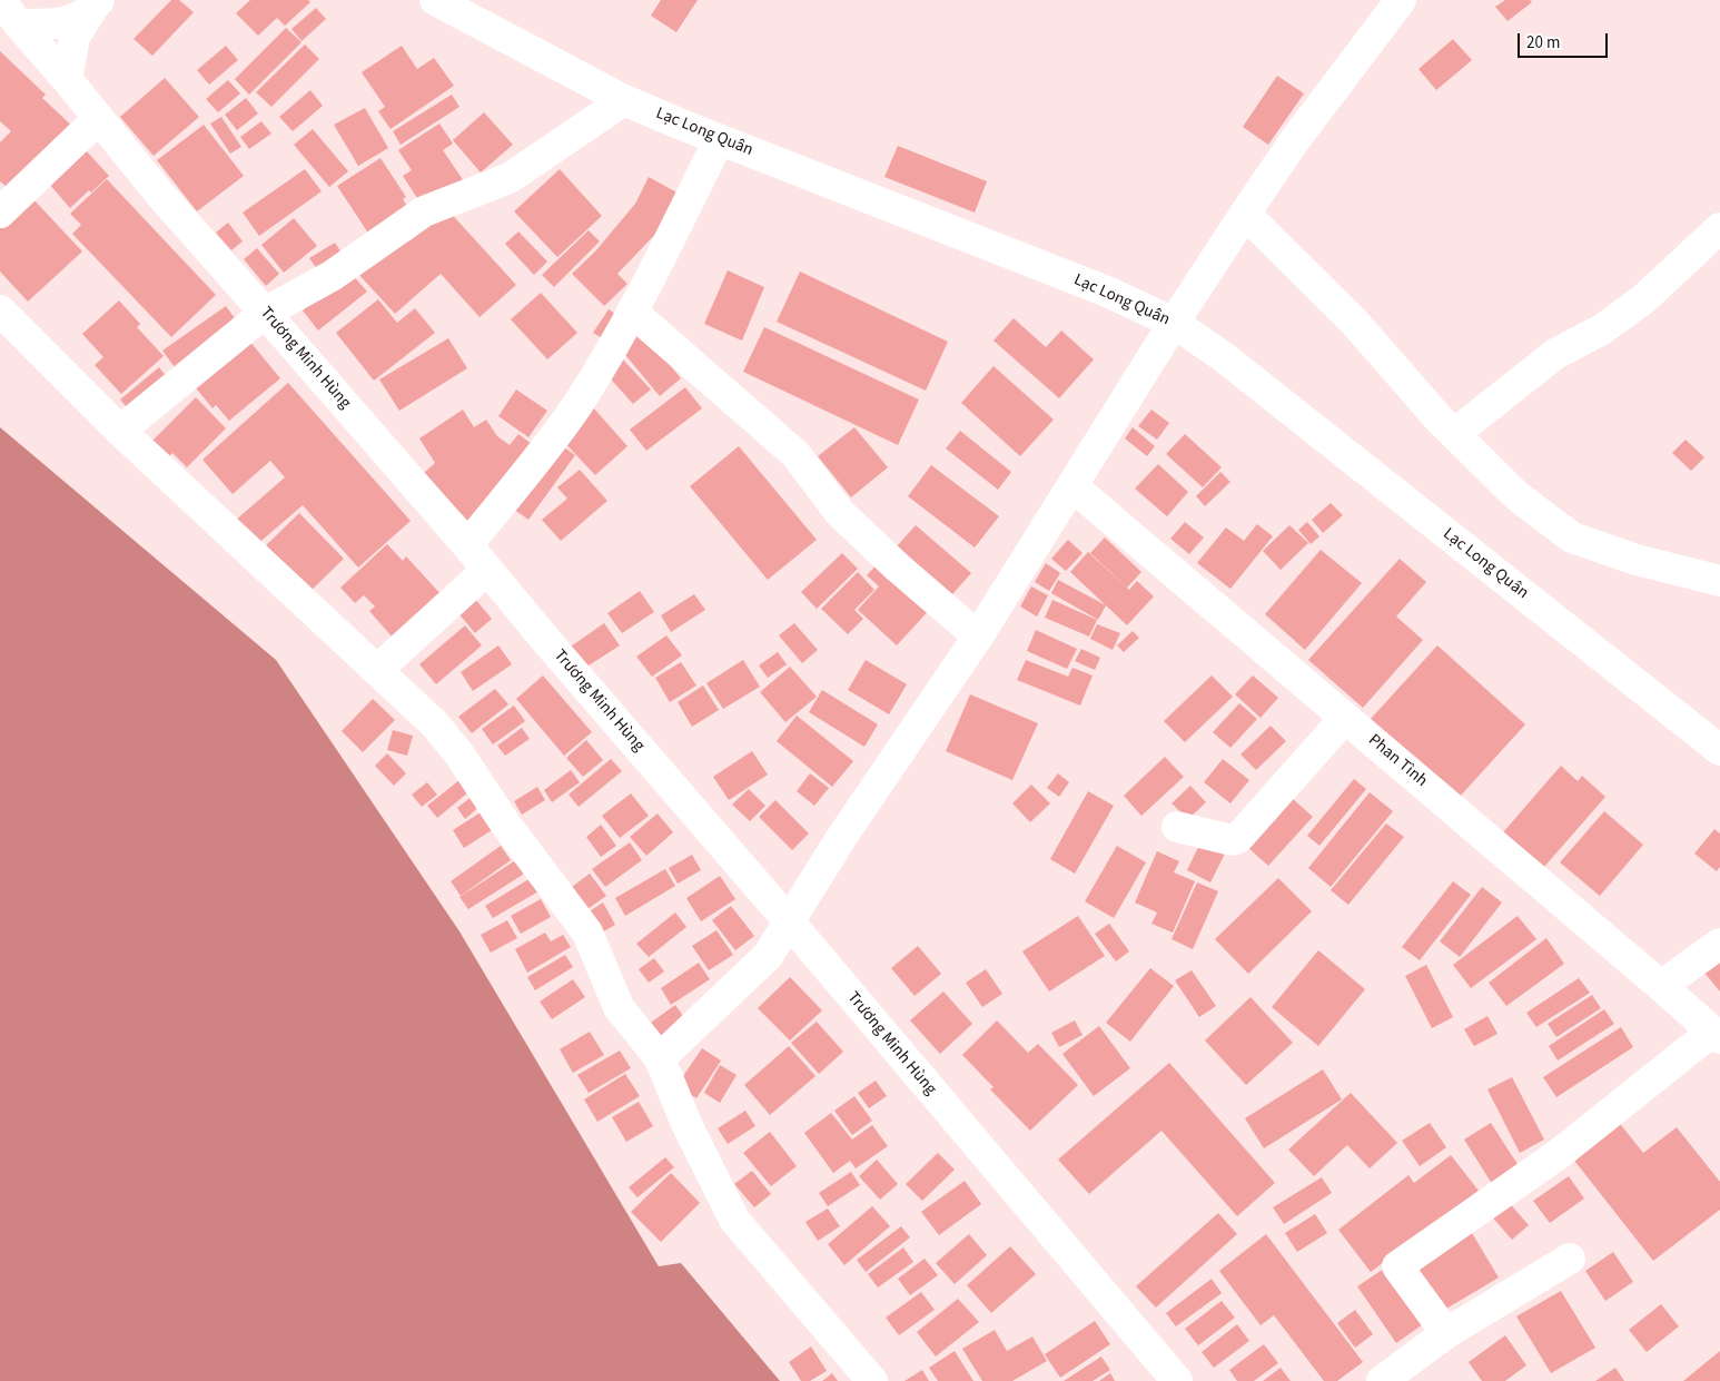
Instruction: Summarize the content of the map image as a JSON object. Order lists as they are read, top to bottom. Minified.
{"streets":{"street":["Lạc Long Quân","Trương Minh Hùng","Phan Tình"]},"scale_bar":"20 m"}
